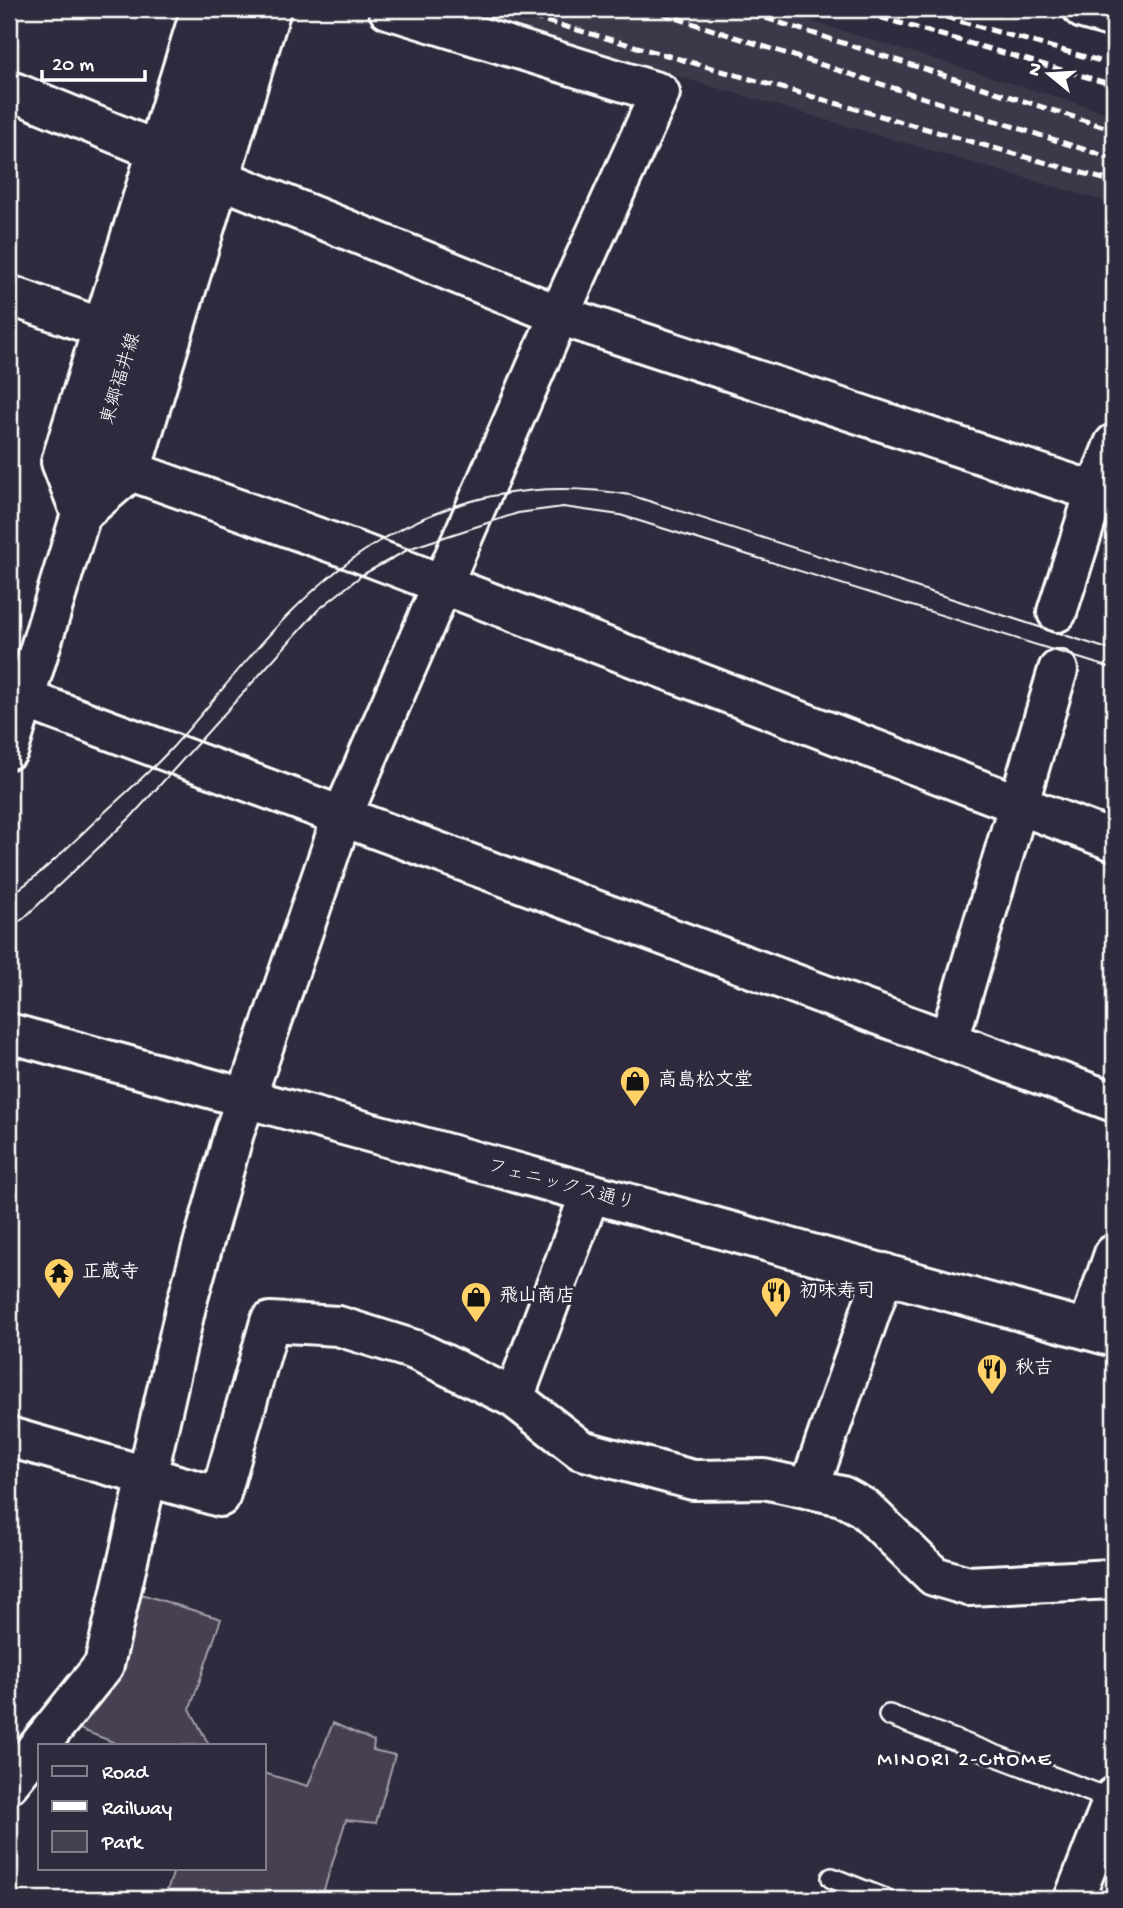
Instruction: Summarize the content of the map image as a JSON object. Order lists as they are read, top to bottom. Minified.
{"streets":{"street":["東郷福井線","フェニックス通り"]},"districts":["MINORI 2-CHOME"],"places":{"shop":["高島松文堂","飛山商店"],"temple":["正蔵寺"],"restaurant":["初味寿司","秋吉"]},"legend":["Road","Railway","Park"],"scale_bar":"20 m","north":"left"}
